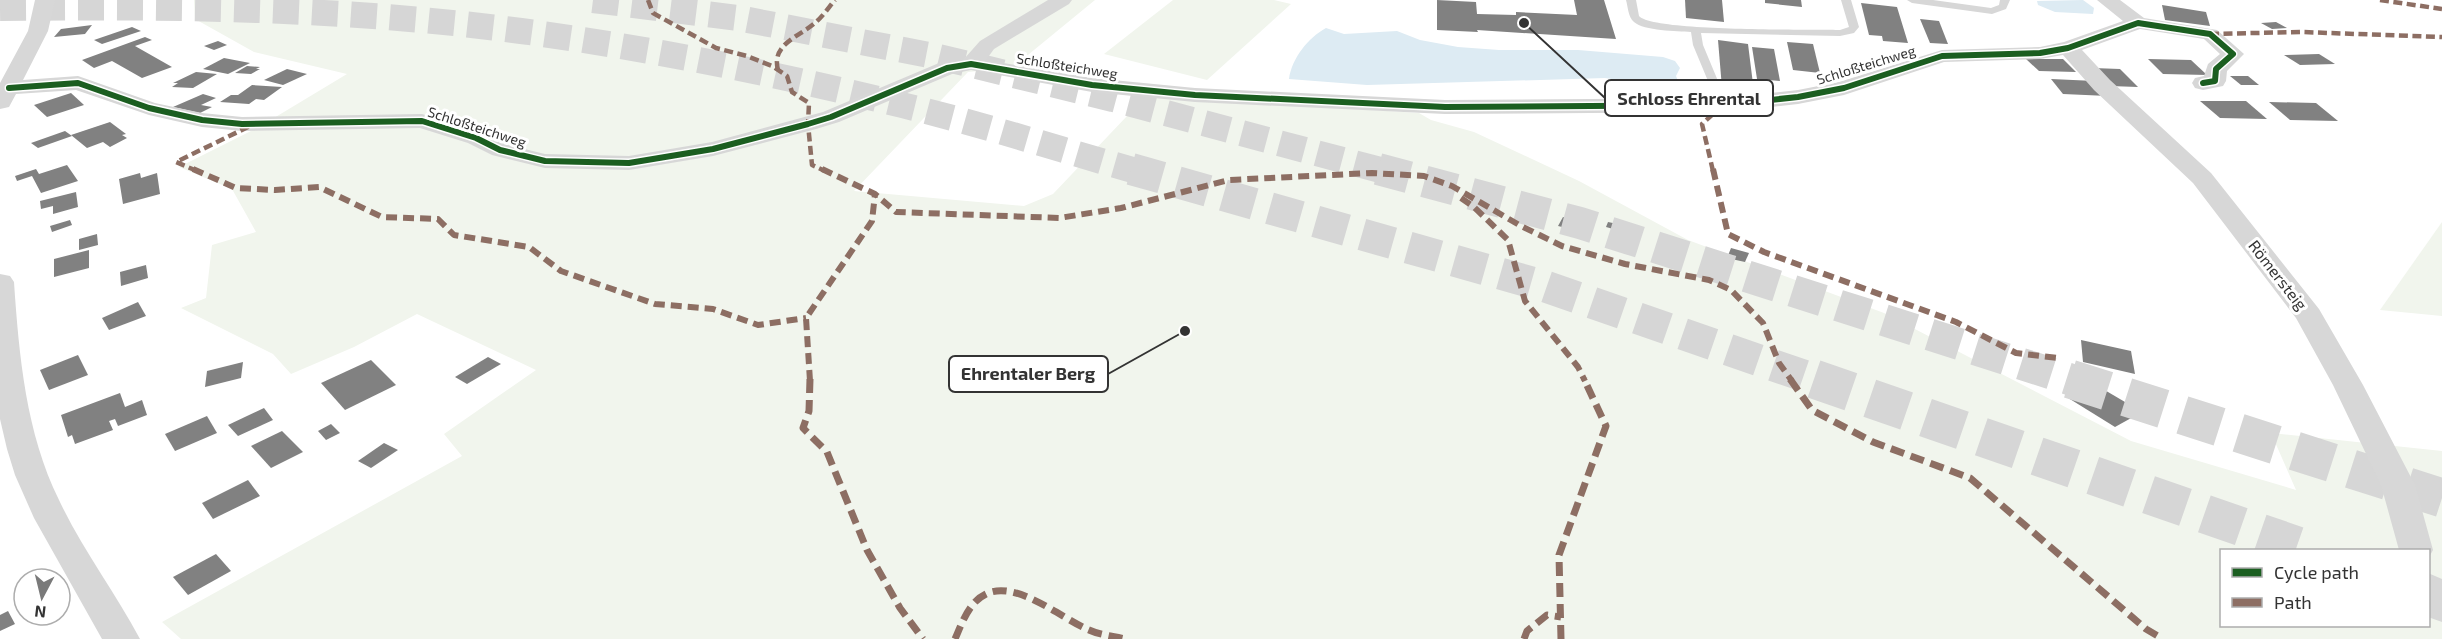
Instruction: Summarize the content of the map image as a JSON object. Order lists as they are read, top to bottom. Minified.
{"streets":{"street":["Schloßteichweg","Römersteig"]},"crossings":[["Schloßteichweg","Römersteig"]],"places":["Schloss Ehrental","Ehrentaler Berg"],"legend":["Cycle path","Path"],"north":"bottom"}
